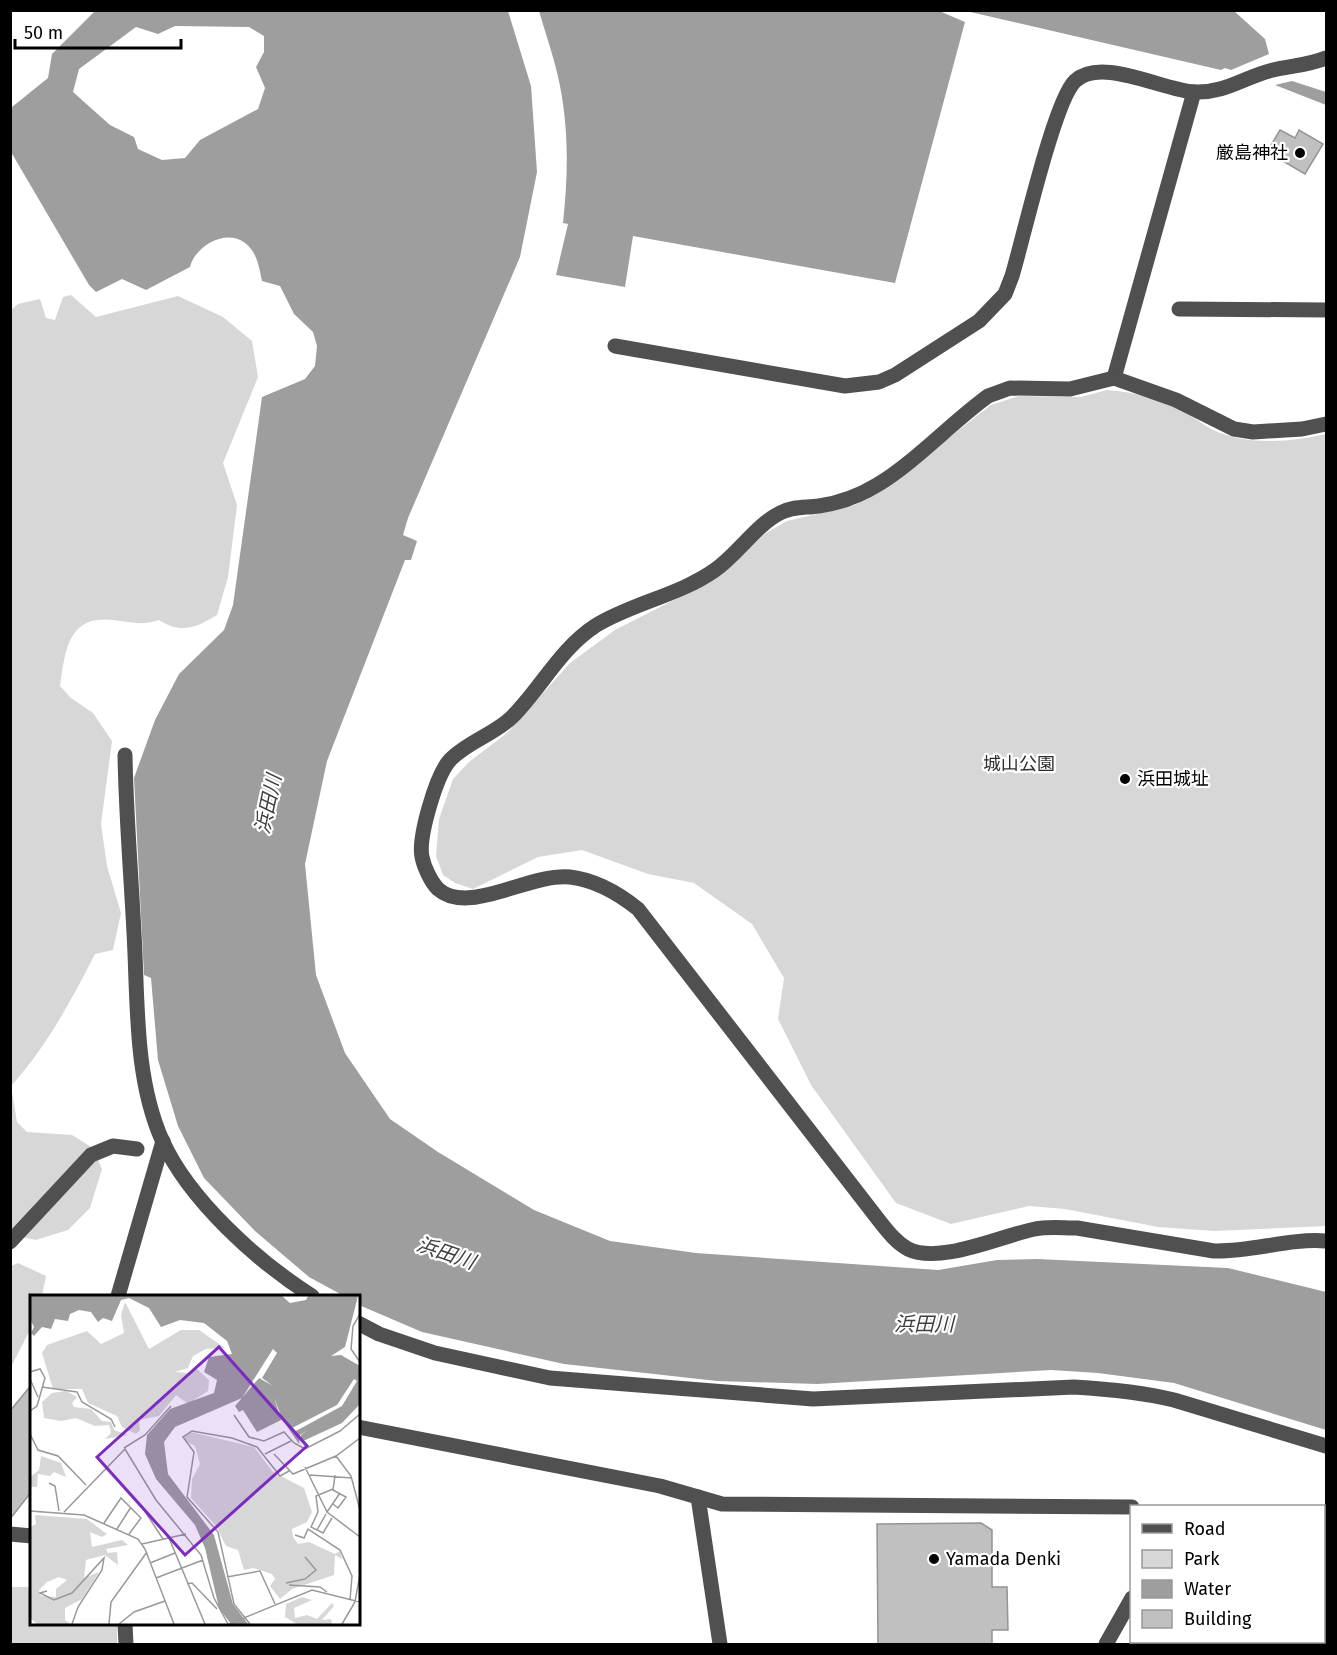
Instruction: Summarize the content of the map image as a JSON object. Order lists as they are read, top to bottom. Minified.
{"water":["浜田川"],"parks":["城山公園"],"places":["厳島神社","浜田城址","Yamada Denki"],"legend":["Road","Park","Water","Building"],"scale_bar":"50 m"}
